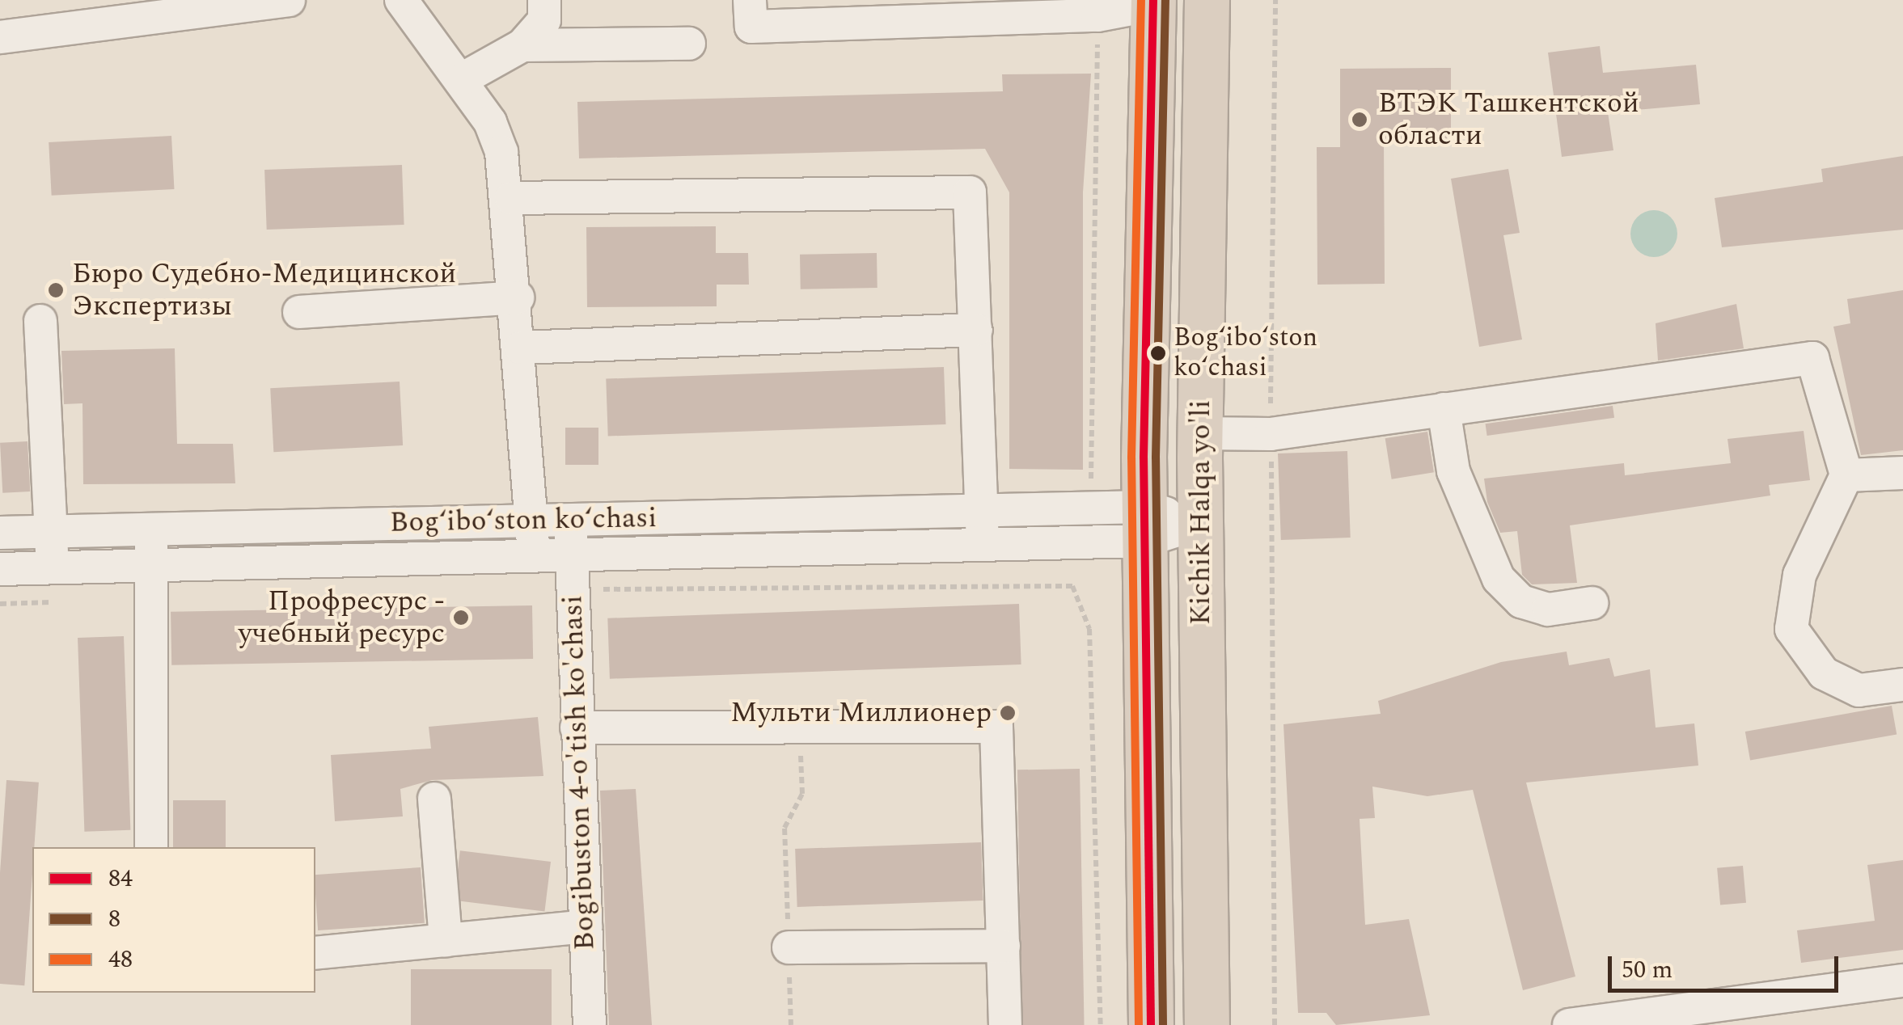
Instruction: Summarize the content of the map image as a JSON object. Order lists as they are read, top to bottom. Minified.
{"streets":{"highway":["Kichik Halqa yo'li"],"street":["Bogʻiboʻston koʻchasi","Bogibuston 4-o'tish ko'chasi"]},"crossings":[["Kichik Halqa yo'li","Bogʻiboʻston koʻchasi"],["Bogʻiboʻston koʻchasi","Bogibuston 4-o'tish ko'chasi"]],"places":["ВТЭК Ташкентской области","Бюро Судебно-Медицинской Экспертизы","Bogʻiboʻston koʻchasi","Профресурс - учебный ресурс","Мульти Миллионер"],"lines":["transit line 84","transit line 8","transit line 48"],"legend":["84","8","48"],"scale_bar":"50 m"}
